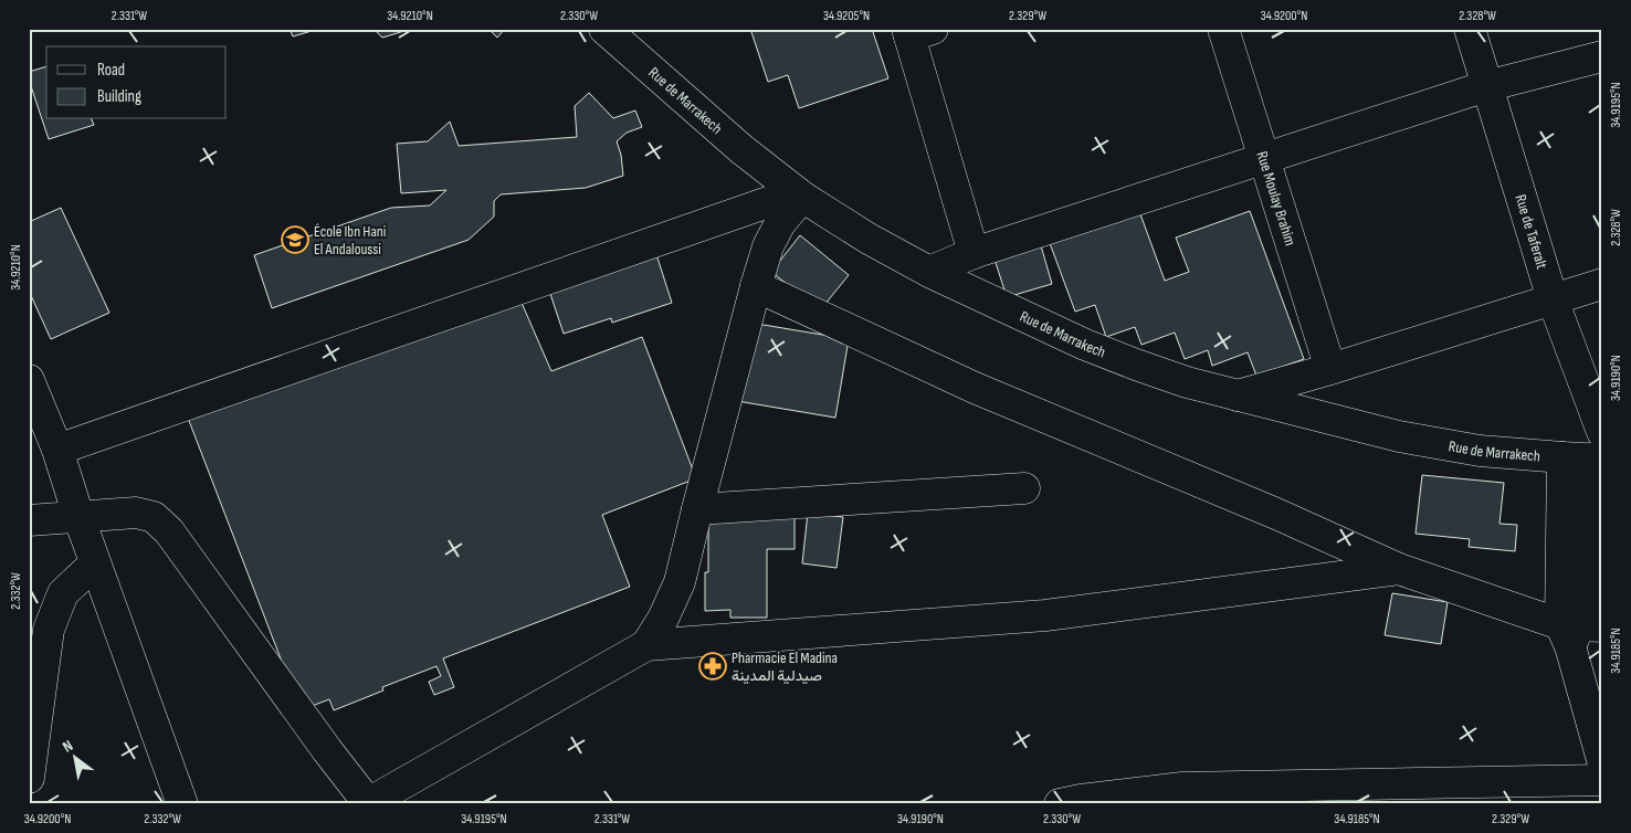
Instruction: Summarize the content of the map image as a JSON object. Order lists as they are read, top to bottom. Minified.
{"streets":{"street":["Rue de Marrakech","Rue Moulay Brahim","Rue de Taferalt"]},"crossings":[["Rue de Marrakech","Rue de Taferalt"]],"places":{"school or university":["École Ibn Hani El Andaloussi"],"pharmacy":["Pharmacie El Madina صيدلية المدينة"]},"legend":["Road","Building"],"north":"top left","coordinates":["2.331°W","34.9210°N","2.330°W","34.9205°N","2.329°W","34.9200°N","2.328°W","34.9195°N","34.9190°N","2.332°W","34.9185°N"]}
